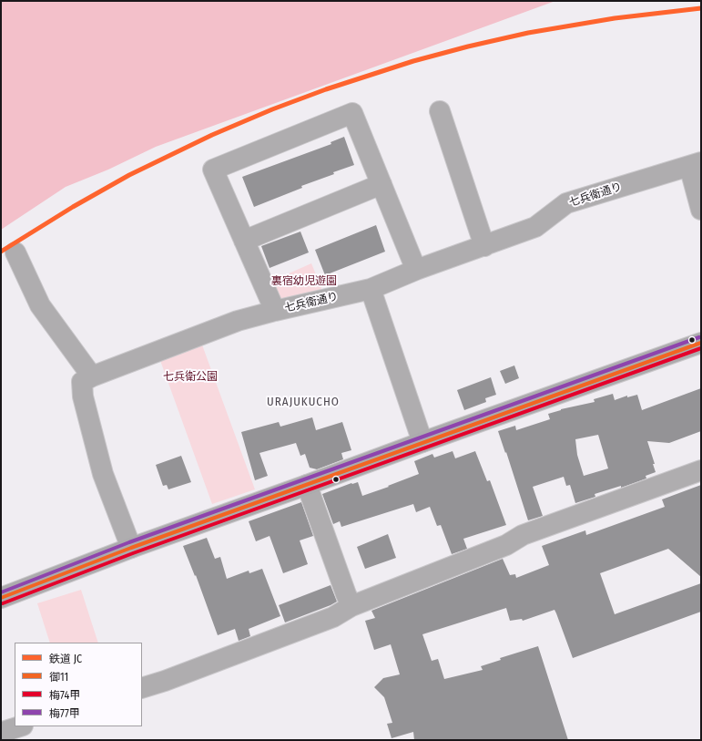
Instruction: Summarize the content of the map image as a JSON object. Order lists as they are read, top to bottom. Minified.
{"streets":{"street":["七兵衛通り"]},"districts":["URAJUKUCHO"],"parks":["裏宿幼児遊園","七兵衛公園"],"lines":["rail line JC","transit line 梅77甲","transit line 御11","transit line 梅74甲"],"legend":["鉄道 JC","御11","梅74甲","梅77甲"]}
